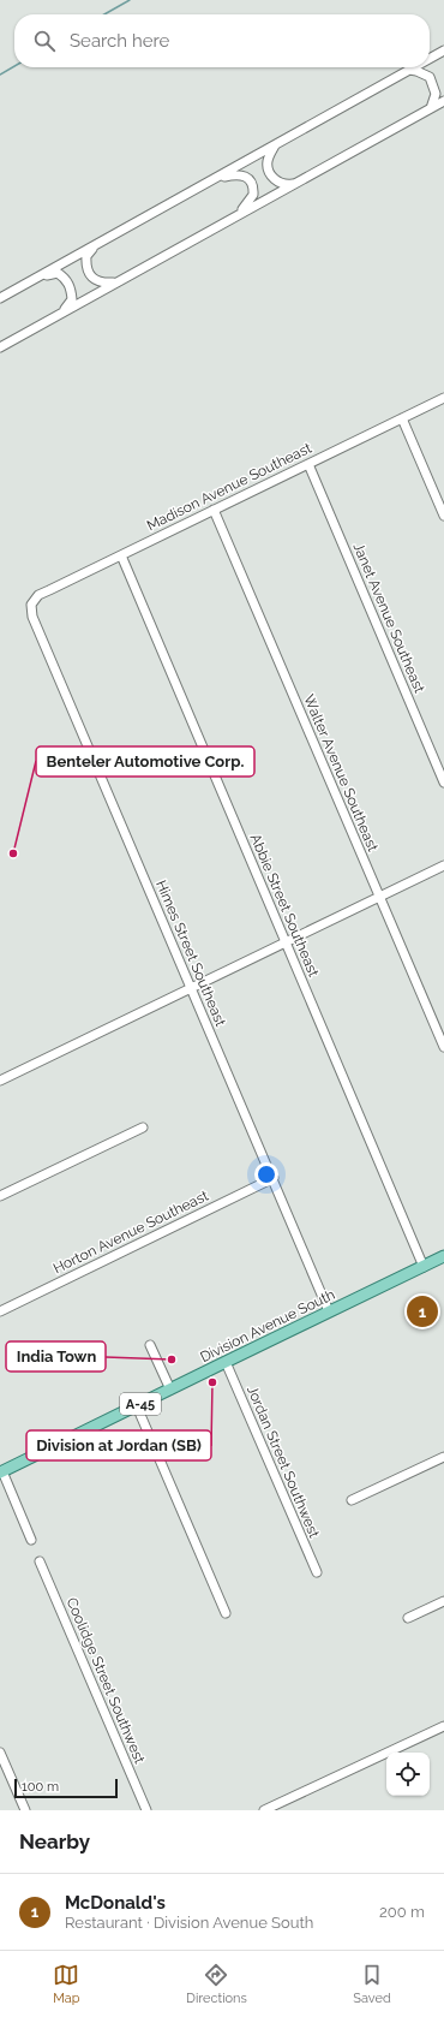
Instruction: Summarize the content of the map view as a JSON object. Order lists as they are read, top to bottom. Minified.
{"streets":{"main road":["Division Avenue South","A-45"],"street":["Madison Avenue Southeast","Janet Avenue Southeast","Walter Avenue Southeast","Abbie Street Southeast","Himes Street Southeast","Horton Avenue Southeast","Jordan Street Southwest","Coolidge Street Southwest"]},"crossings":[["Madison Avenue Southeast","Janet Avenue Southeast"],["Madison Avenue Southeast","Walter Avenue Southeast"],["Madison Avenue Southeast","Abbie Street Southeast"],["Madison Avenue Southeast","Himes Street Southeast"],["Abbie Street Southeast","Division Avenue South"],["Himes Street Southeast","Horton Avenue Southeast"],["Himes Street Southeast","Division Avenue South"],["Division Avenue South","Jordan Street Southwest"]],"places":["Benteler Automotive Corp.","India Town","Division at Jordan (SB)"],"scale_bar":"100 m","page":{"search":"Search here","pins":"1","scale":"100 m","heading":"Nearby","list":[{"mark":"1","name":"McDonald's","note":"Restaurant · Division Avenue South","value":"200 m"}],"nav":["Map","Directions","Saved"]}}
